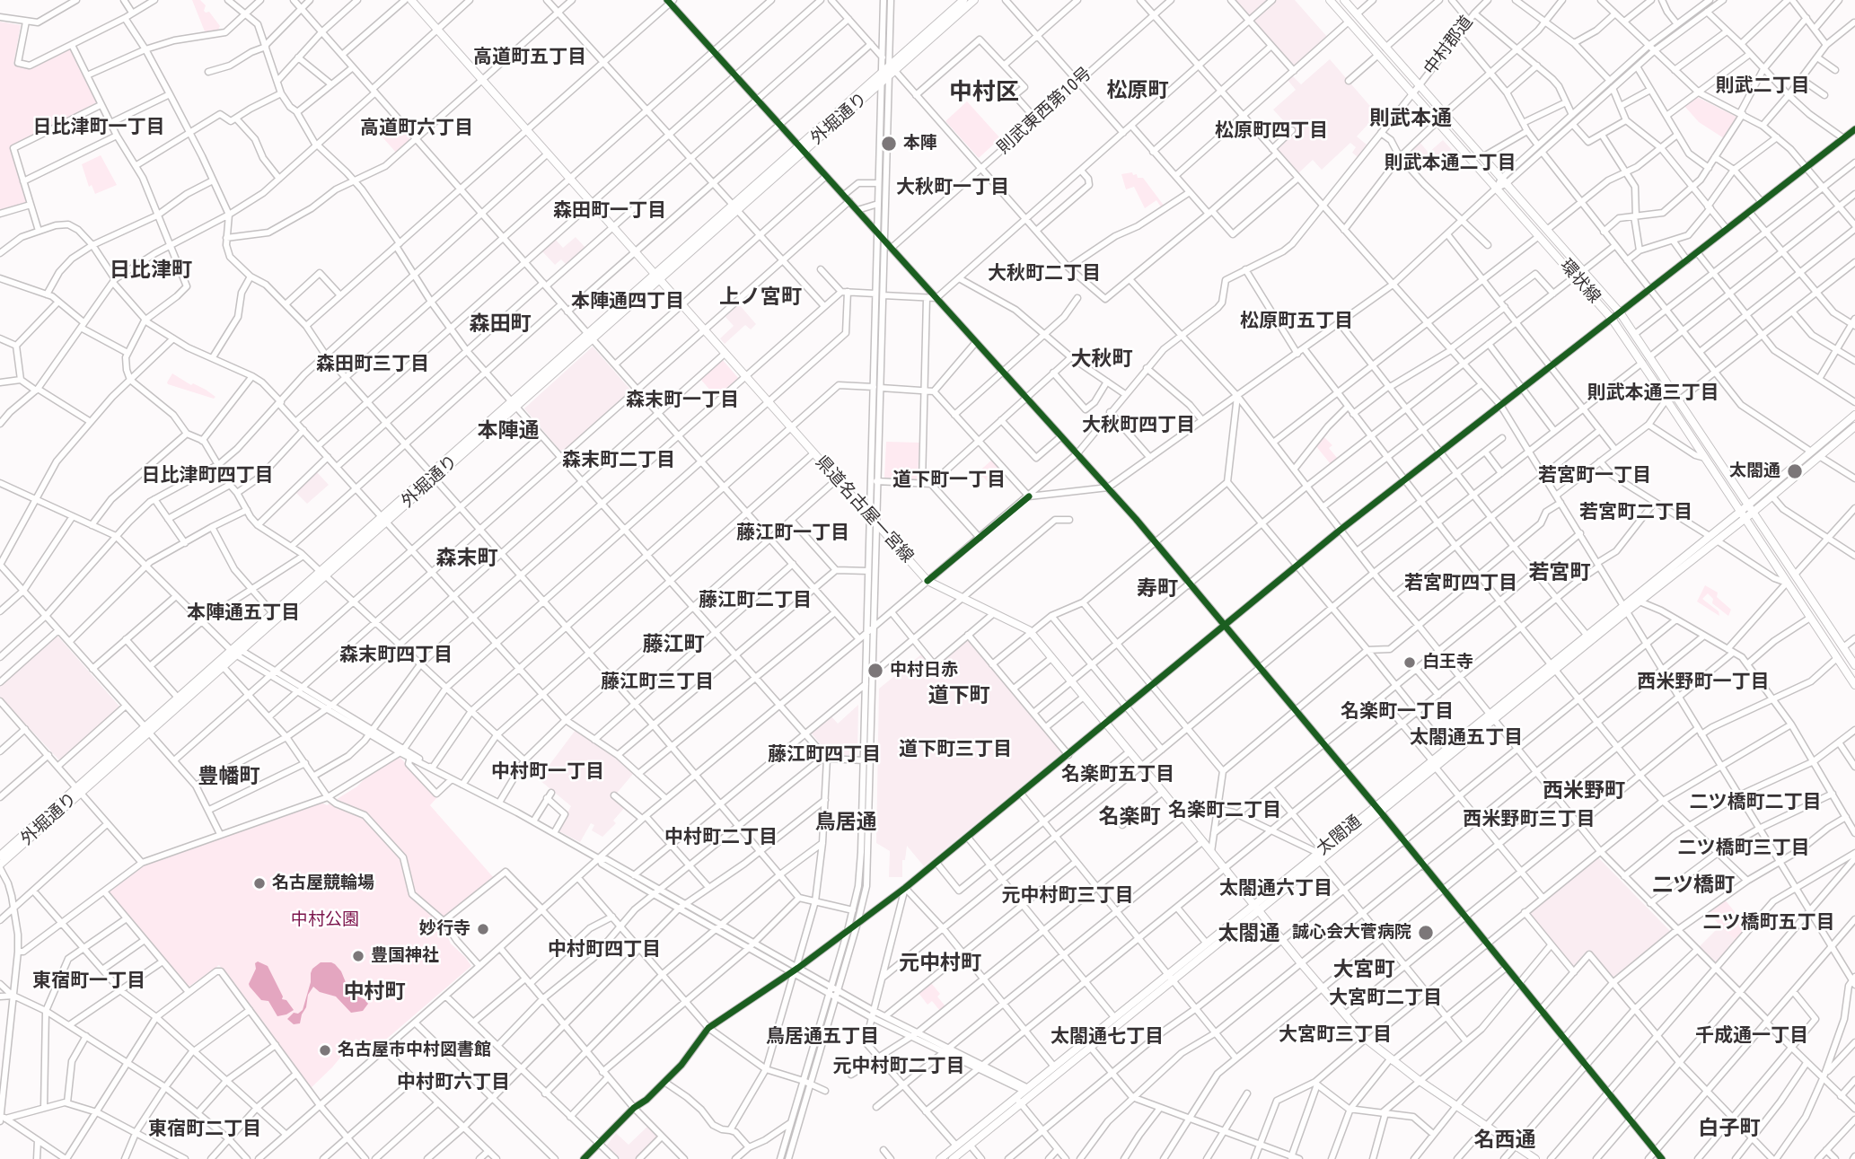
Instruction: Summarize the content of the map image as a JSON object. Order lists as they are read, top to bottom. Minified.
{"streets":{"main road":["外堀通り","環状線","県道名古屋一宮線","太閤通"],"street":["中村郡道","則武東西第10号"]},"crossings":[["中村郡道","環状線"],["外堀通り","県道名古屋一宮線"],["環状線","太閤通"],["県道名古屋一宮線","太閤通"]],"districts":["高道町五丁目","則武二丁目","松原町","中村区","則武本通","日比津町一丁目","高道町六丁目","松原町四丁目","則武本通二丁目","大秋町一丁目","森田町一丁目","日比津町","大秋町二丁目","上ノ宮町","本陣通四丁目","松原町五丁目","森田町","大秋町","森田町三丁目","則武本通三丁目","森末町一丁目","大秋町四丁目","本陣通","森末町二丁目","日比津町四丁目","若宮町一丁目","道下町一丁目","若宮町二丁目","藤江町一丁目","森末町","若宮町","若宮町四丁目","寿町","藤江町二丁目","本陣通五丁目","藤江町","森末町四丁目","藤江町三丁目","西米野町一丁目","道下町","名楽町一丁目","太閤通五丁目","道下町三丁目","藤江町四丁目","中村町一丁目","名楽町五丁目","豊幡町","西米野町","二ツ橋町二丁目","名楽町二丁目","名楽町","西米野町三丁目","鳥居通","中村町二丁目","二ツ橋町三丁目","二ツ橋町","太閤通六丁目","元中村町三丁目","二ツ橋町五丁目","太閤通","中村町四丁目","元中村町","大宮町","東宿町一丁目","中村町","大宮町二丁目","大宮町三丁目","千成通一丁目","鳥居通五丁目","太閤通七丁目","元中村町二丁目","中村町六丁目","白子町","東宿町二丁目","名西通"],"parks":["中村公園"],"places":["本陣","太閤通","白王寺","中村日赤","名古屋競輪場","妙行寺","誠心会大菅病院","豊国神社","名古屋市中村図書館"]}
